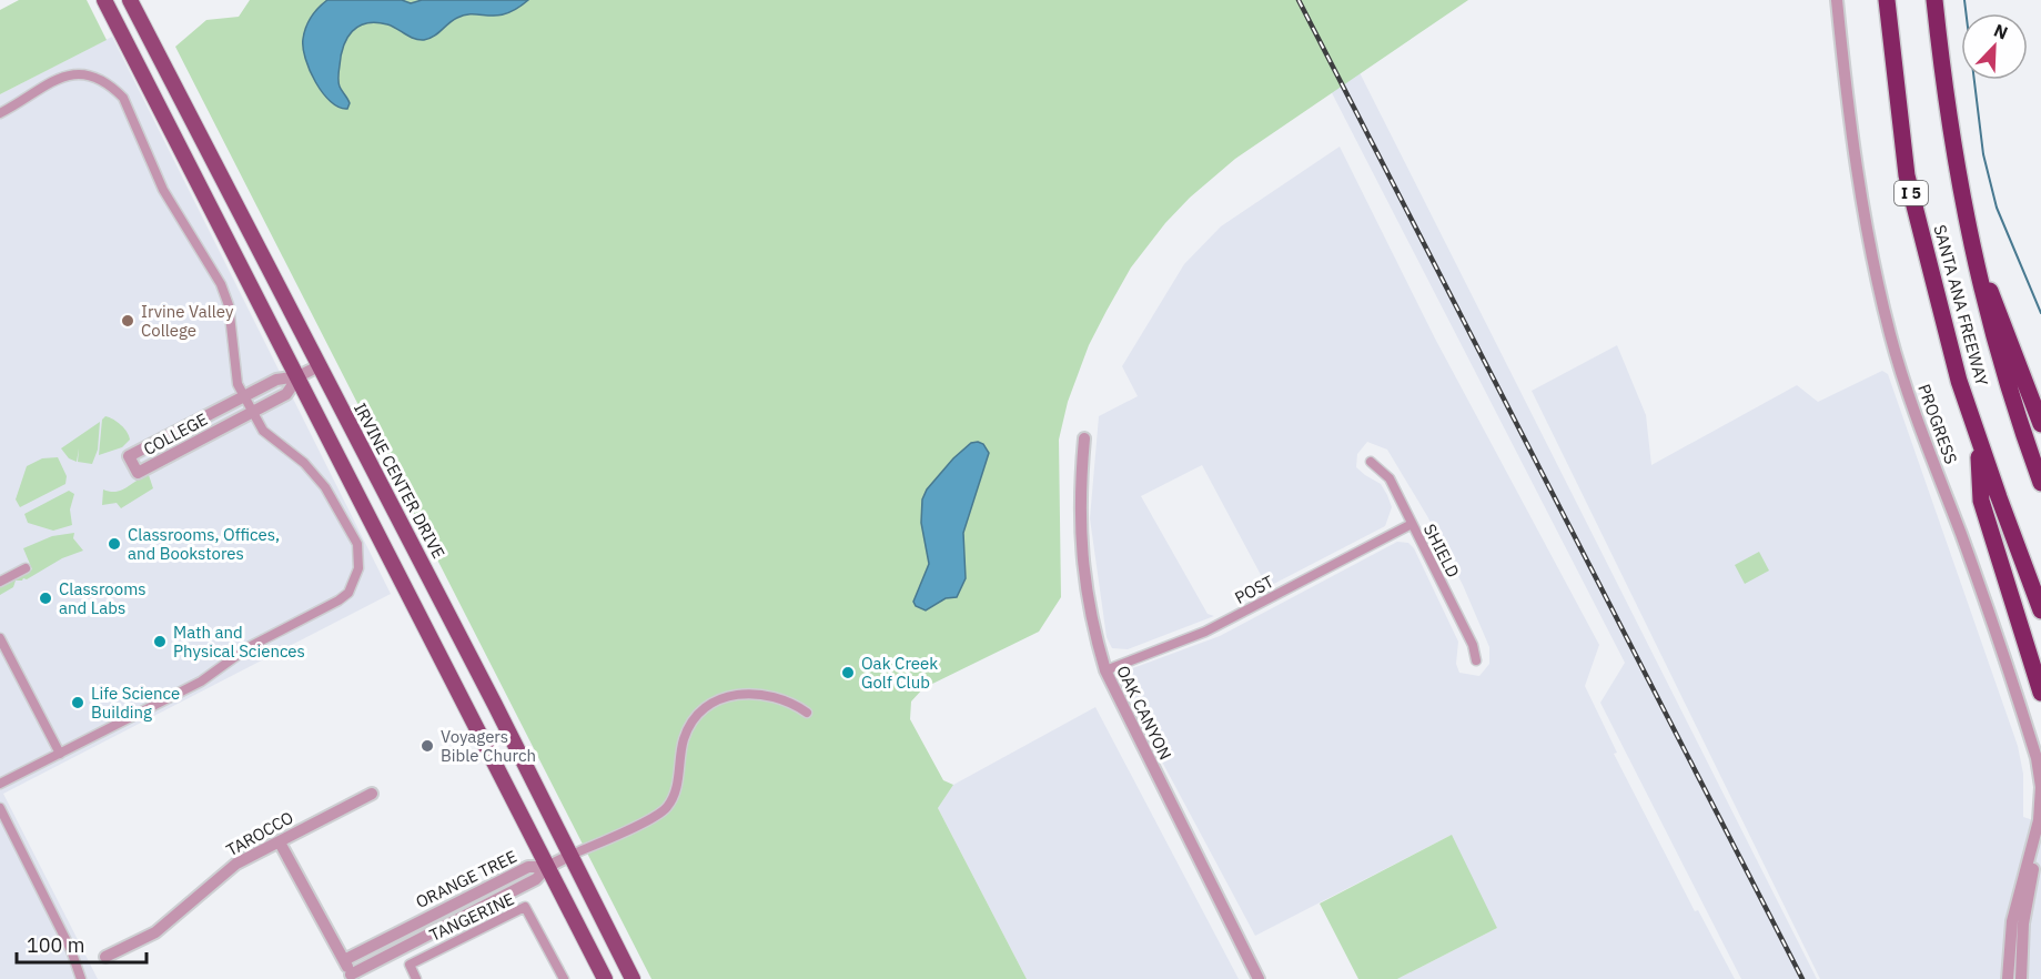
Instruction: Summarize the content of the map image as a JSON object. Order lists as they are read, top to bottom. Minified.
{"streets":{"highway":["I 5","SANTA ANA FREEWAY"],"main road":["IRVINE CENTER DRIVE"],"street":["PROGRESS","COLLEGE","SHIELD","POST","OAK CANYON","TAROCCO","ORANGE TREE","TANGERINE"]},"crossings":[["COLLEGE","IRVINE CENTER DRIVE"],["SHIELD","POST"],["POST","OAK CANYON"]],"places":["Irvine Valley College","Classrooms, Offices, and Bookstores","Classrooms and Labs","Math and Physical Sciences","Oak Creek Golf Club","Life Science Building","Voyagers Bible Church"],"scale_bar":"100 m","north":"top right"}
